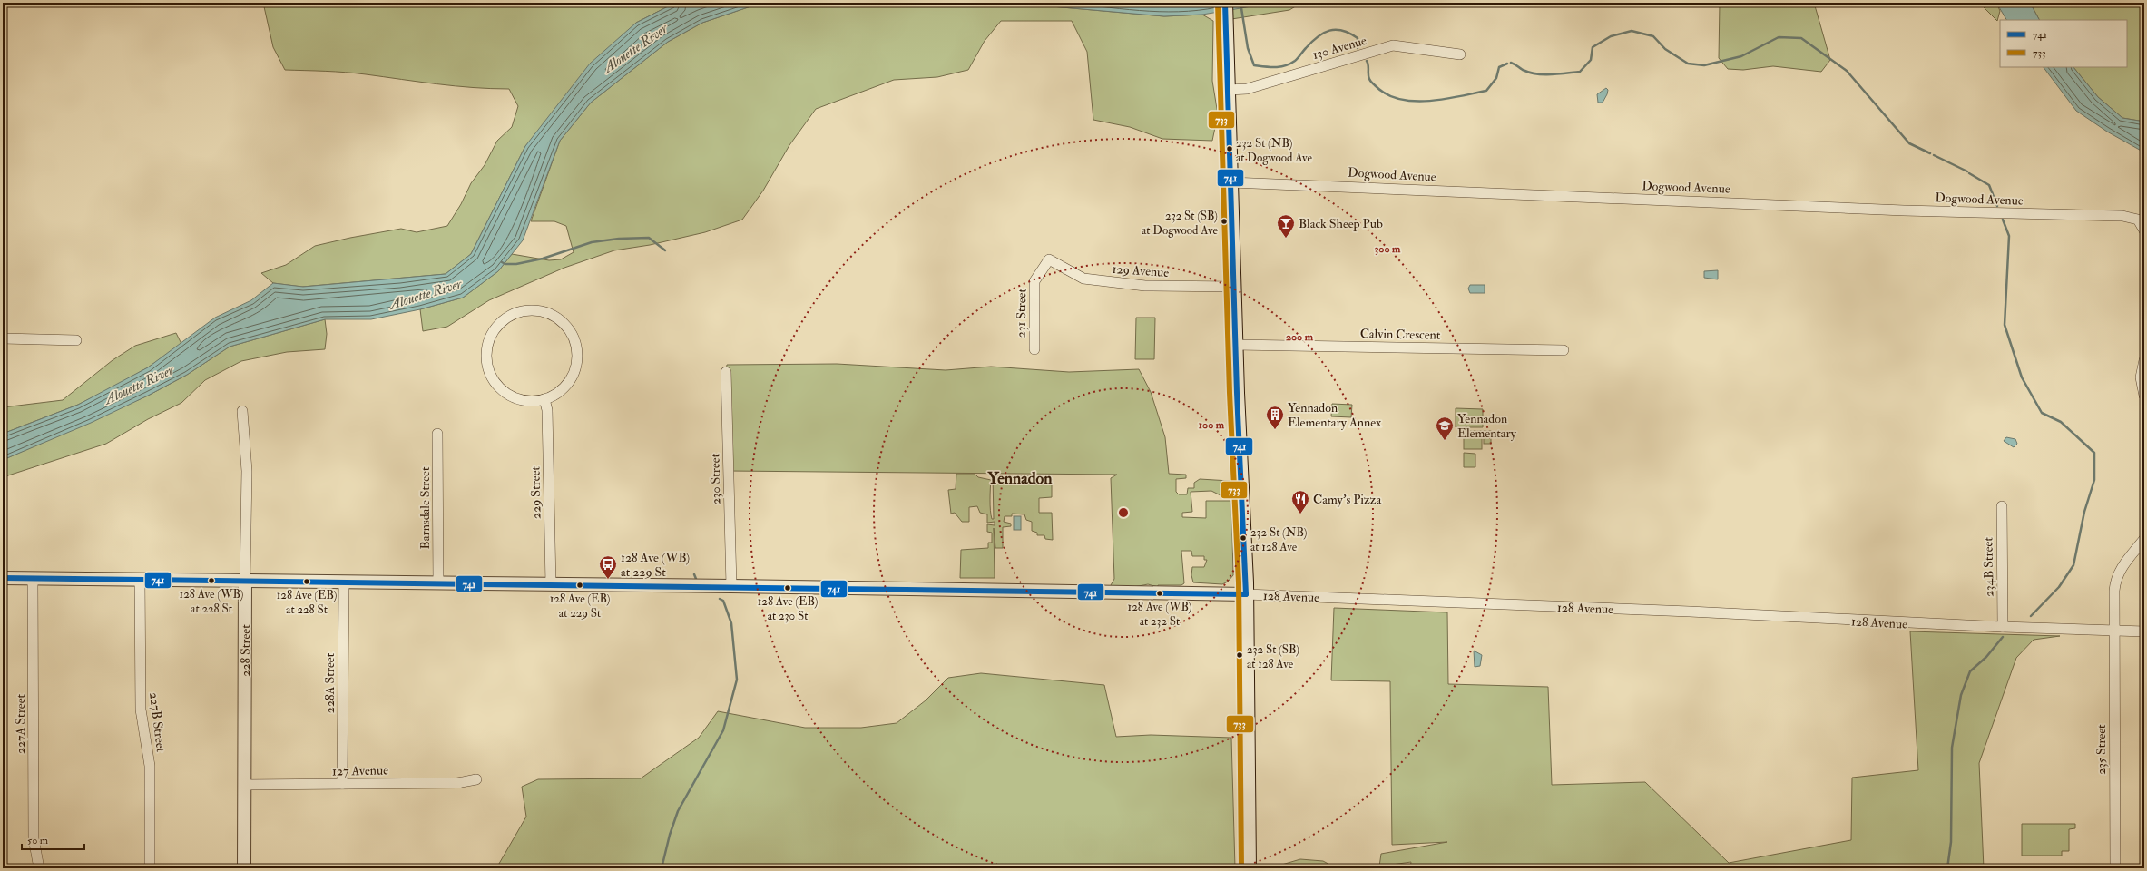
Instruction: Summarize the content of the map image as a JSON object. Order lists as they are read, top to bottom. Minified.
{"streets":{"street":["130 Avenue","Dogwood Avenue","129 Avenue","231 Street","Calvin Crescent","230 Street","229 Street","Barnsdale Street","234B Street","128 Avenue","228 Street","228A Street","227B Street","227A Street","235 Street","127 Avenue"]},"crossings":[["129 Avenue","231 Street"],["230 Street","128 Avenue"],["229 Street","128 Avenue"],["Barnsdale Street","128 Avenue"],["234B Street","128 Avenue"],["128 Avenue","228 Street"],["128 Avenue","228A Street"],["128 Avenue","227B Street"],["128 Avenue","227A Street"],["128 Avenue","235 Street"],["228 Street","127 Avenue"],["228A Street","127 Avenue"]],"districts":["Yennadon"],"water":["Alouette River"],"places":{"other":["232 St (NB) at Dogwood Ave","232 St (SB) at Dogwood Ave","232 St (NB) at 128 Ave","128 Ave (WB) at 228 St","128 Ave (EB) at 228 St","128 Ave (EB) at 229 St","128 Ave (EB) at 230 St","128 Ave (WB) at 232 St","232 St (SB) at 128 Ave"],"bar":["Black Sheep Pub"],"building":["Yennadon Elementary Annex"],"school or university":["Yennadon Elementary"],"restaurant":["Camy's Pizza"],"bus stop":["128 Ave (WB) at 229 St"]},"lines":["transit line 741","transit line 733"],"legend":["741","733"],"scale_bar":"50 m","rings":["300 m","200 m","100 m"]}
